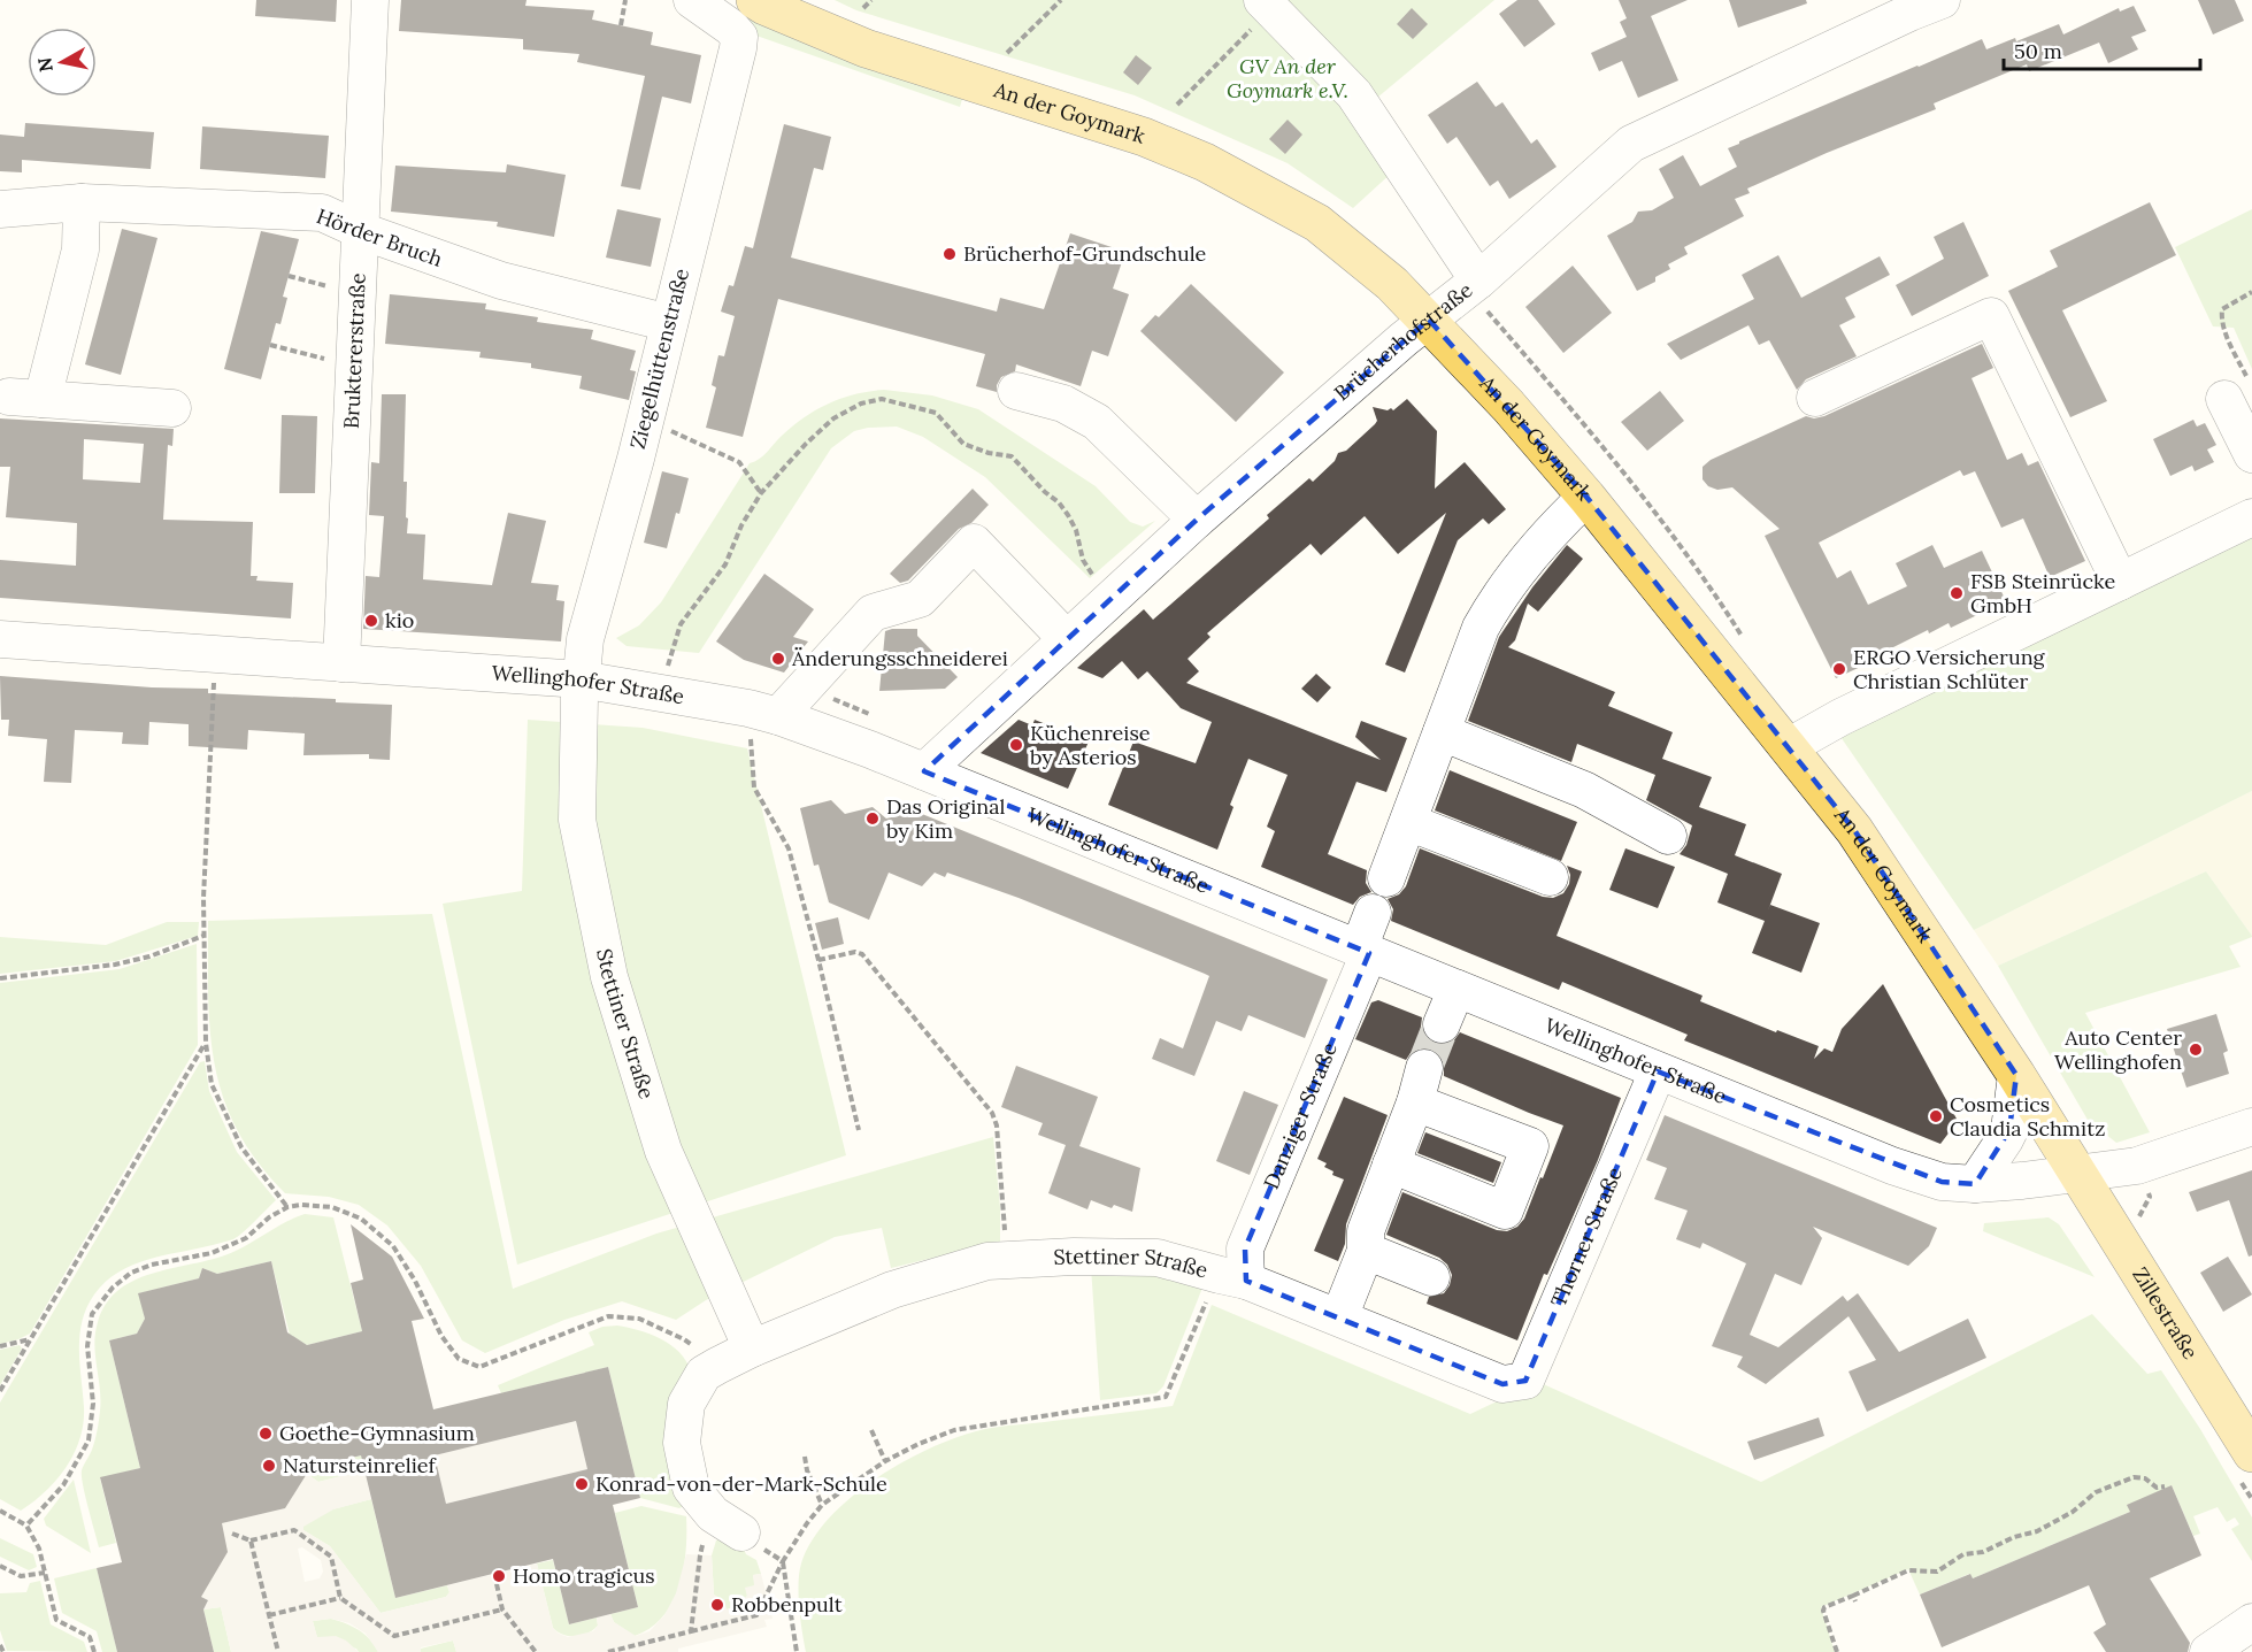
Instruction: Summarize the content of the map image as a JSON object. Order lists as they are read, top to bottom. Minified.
{"streets":{"main road":["An der Goymark","Zillestraße"],"street":["Hörder Bruch","Brücherhofstraße","Bruktererstraße","Ziegelhüttenstraße","Wellinghofer Straße","Stettiner Straße","Danziger Straße","Thorner Straße"]},"crossings":[["An der Goymark","Brücherhofstraße"],["An der Goymark","Wellinghofer Straße"],["An der Goymark","Zillestraße"],["Hörder Bruch","Bruktererstraße"],["Hörder Bruch","Ziegelhüttenstraße"],["Brücherhofstraße","Wellinghofer Straße"],["Bruktererstraße","Wellinghofer Straße"],["Ziegelhüttenstraße","Wellinghofer Straße"],["Ziegelhüttenstraße","Stettiner Straße"],["Wellinghofer Straße","Stettiner Straße"],["Wellinghofer Straße","Danziger Straße"],["Wellinghofer Straße","Thorner Straße"],["Wellinghofer Straße","Zillestraße"],["Stettiner Straße","Danziger Straße"],["Stettiner Straße","Thorner Straße"]],"parks":["GV An der Goymark e.V."],"places":["Brücherhof-Grundschule","FSB Steinrücke GmbH","kio","Änderungsschneiderei","ERGO Versicherung Christian Schlüter","Küchenreise by Asterios","Das Original by Kim","Auto Center Wellinghofen","Cosmetics Claudia Schmitz","Goethe-Gymnasium","Natursteinrelief","Konrad-von-der-Mark-Schule","Homo tragicus","Robbenpult"],"scale_bar":"50 m","north":"left"}
